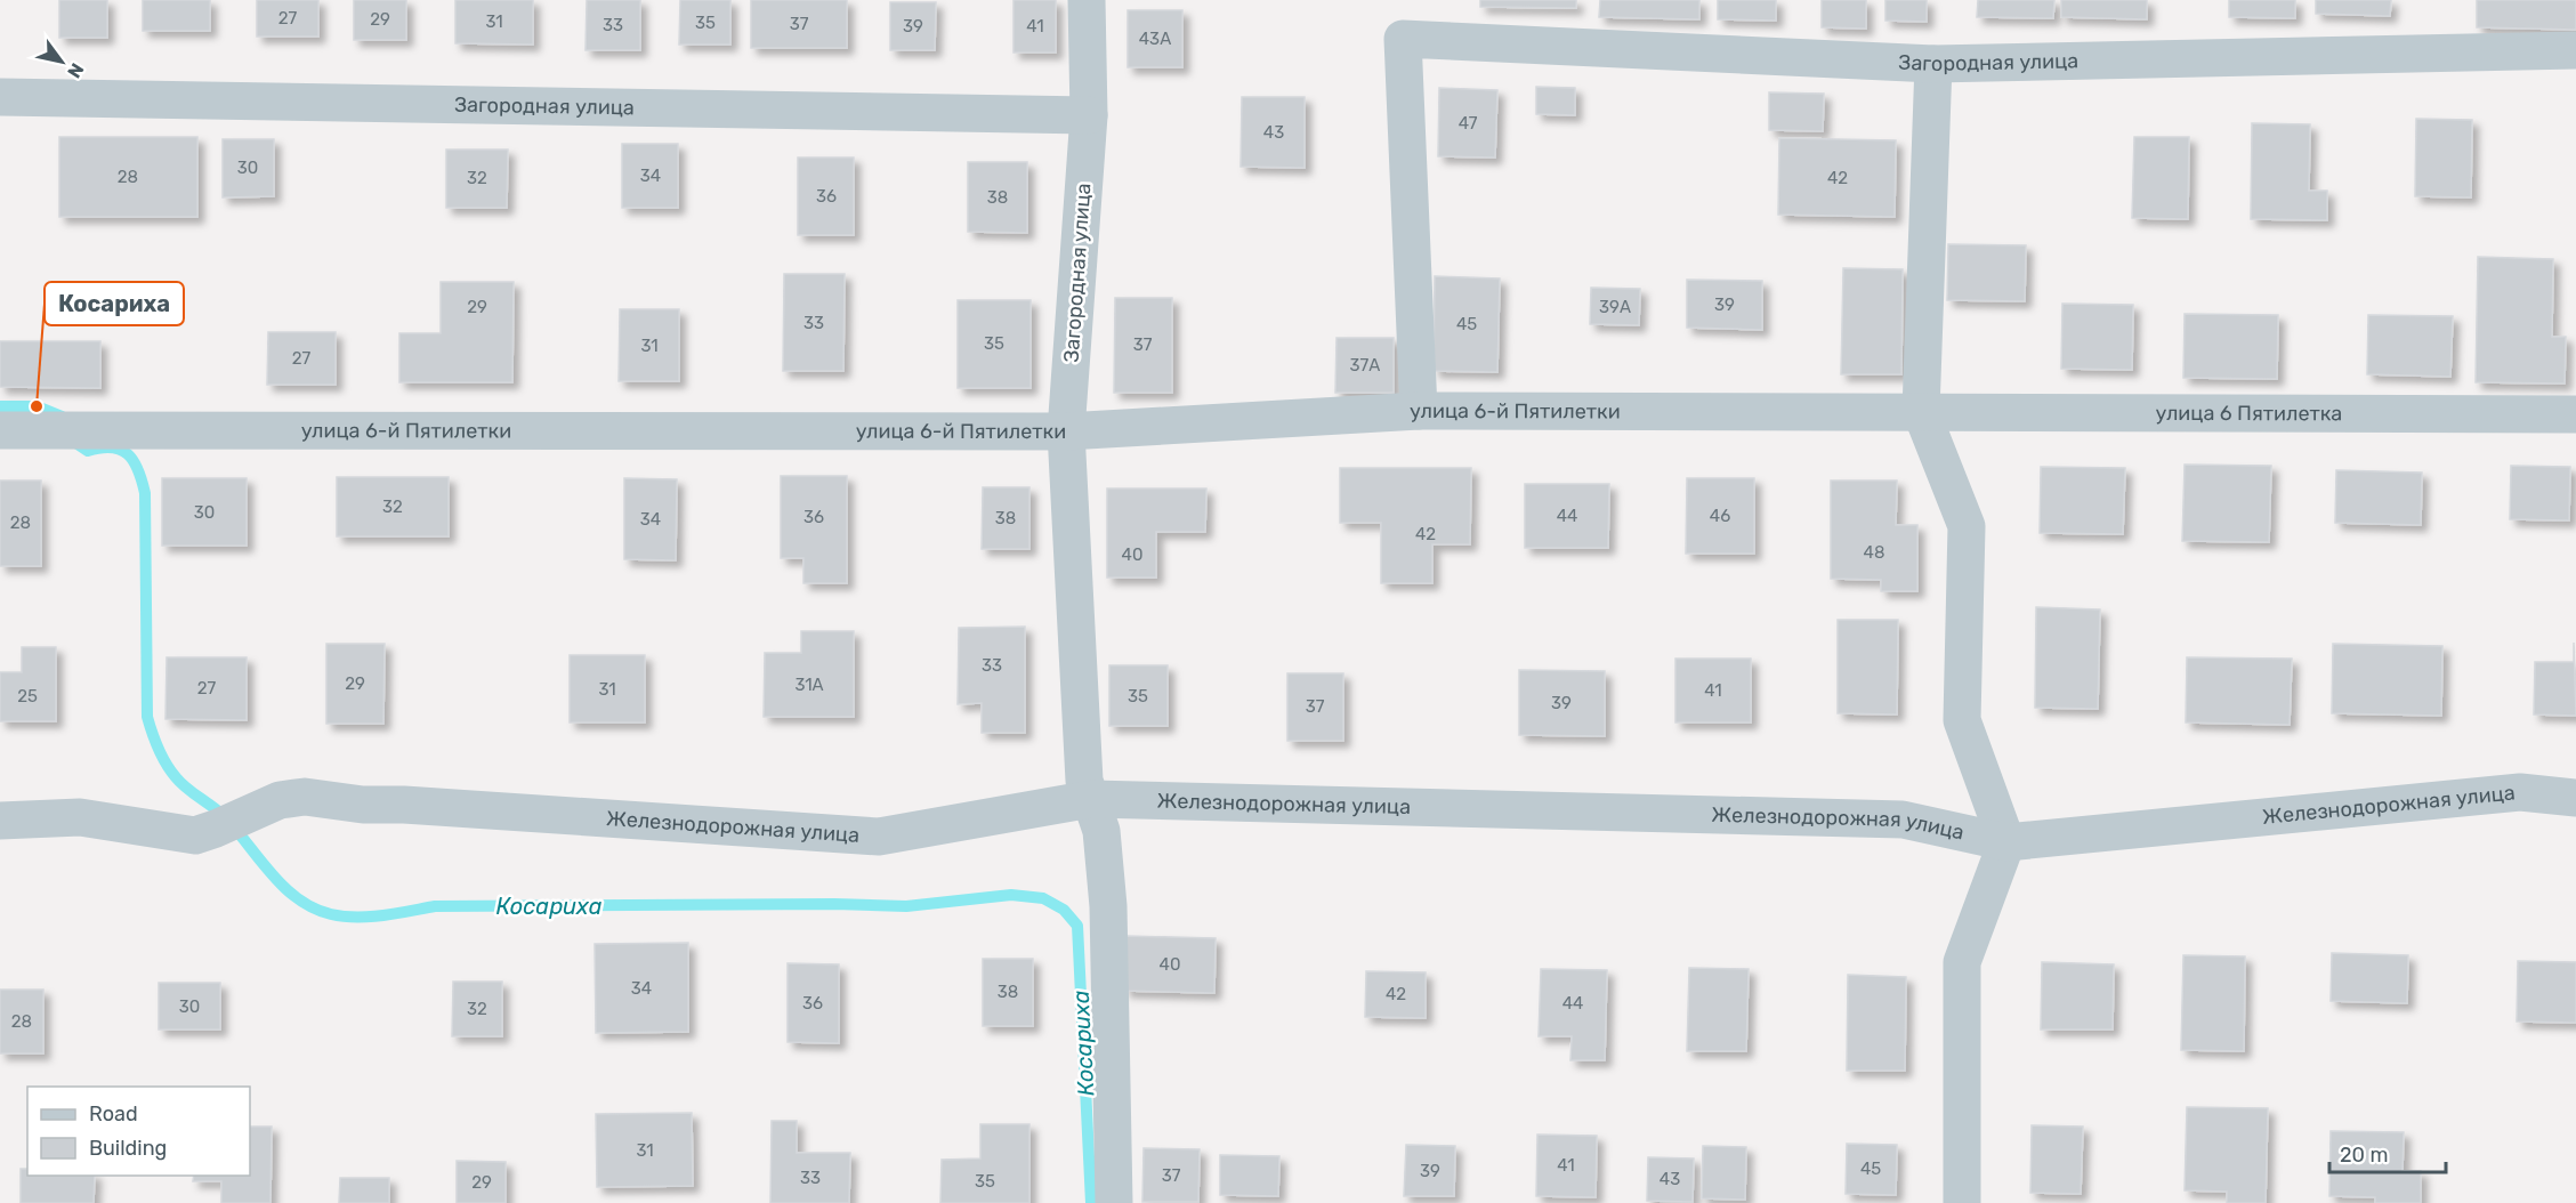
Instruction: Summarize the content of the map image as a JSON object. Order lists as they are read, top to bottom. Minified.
{"streets":{"street":["Загородная улица","улица 6-й Пятилетки","улица 6 Пятилетка","Железнодорожная улица"]},"crossings":[["Загородная улица","улица 6-й Пятилетки"],["Загородная улица","Железнодорожная улица"],["улица 6-й Пятилетки","улица 6 Пятилетка"]],"water":["Косариха"],"places":["Косариха"],"house_numbers":["27","29","31","35","37","33","39","41","43А","47","43","30","34","28","32","42","36","38","39","29","39А","33","45","35","37","31","27","37А","32","30","44","46","36","38","34","28","42","48","40","33","29","31А","27","31","41","25","35","39","37","40","34","38","42","36","44","30","32","28","31","41","45","39","37","33","43","35","29"],"legend":["Road","Building"],"scale_bar":"20 m","north":"bottom right"}
